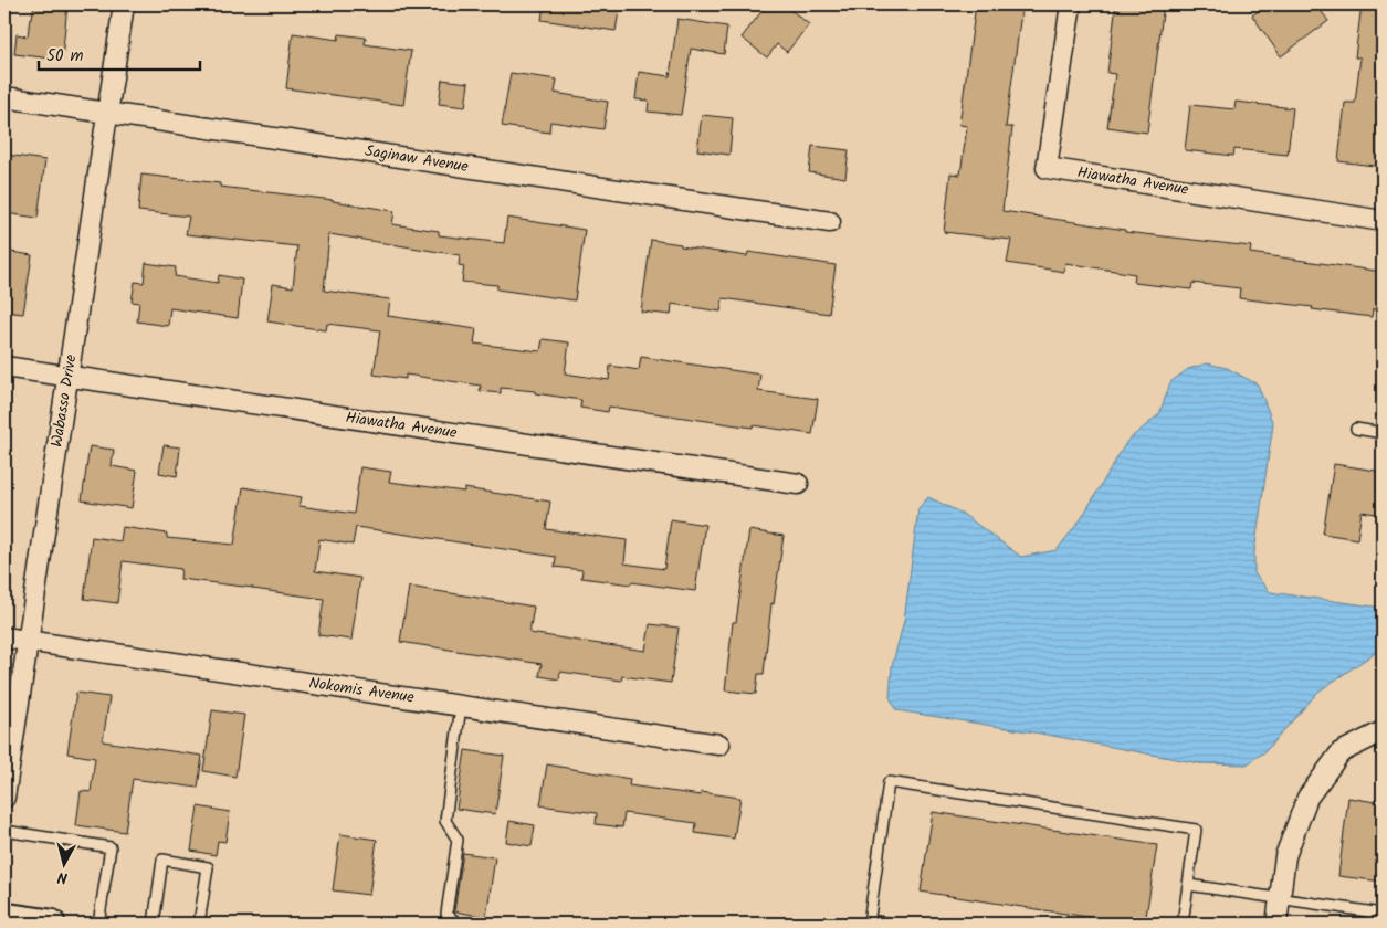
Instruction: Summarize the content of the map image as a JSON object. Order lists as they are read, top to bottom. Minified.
{"streets":{"street":["Saginaw Avenue","Hiawatha Avenue","Wabasso Drive","Nokomis Avenue"]},"crossings":[["Saginaw Avenue","Wabasso Drive"],["Hiawatha Avenue","Wabasso Drive"],["Wabasso Drive","Nokomis Avenue"]],"scale_bar":"50 m","north":"bottom"}
